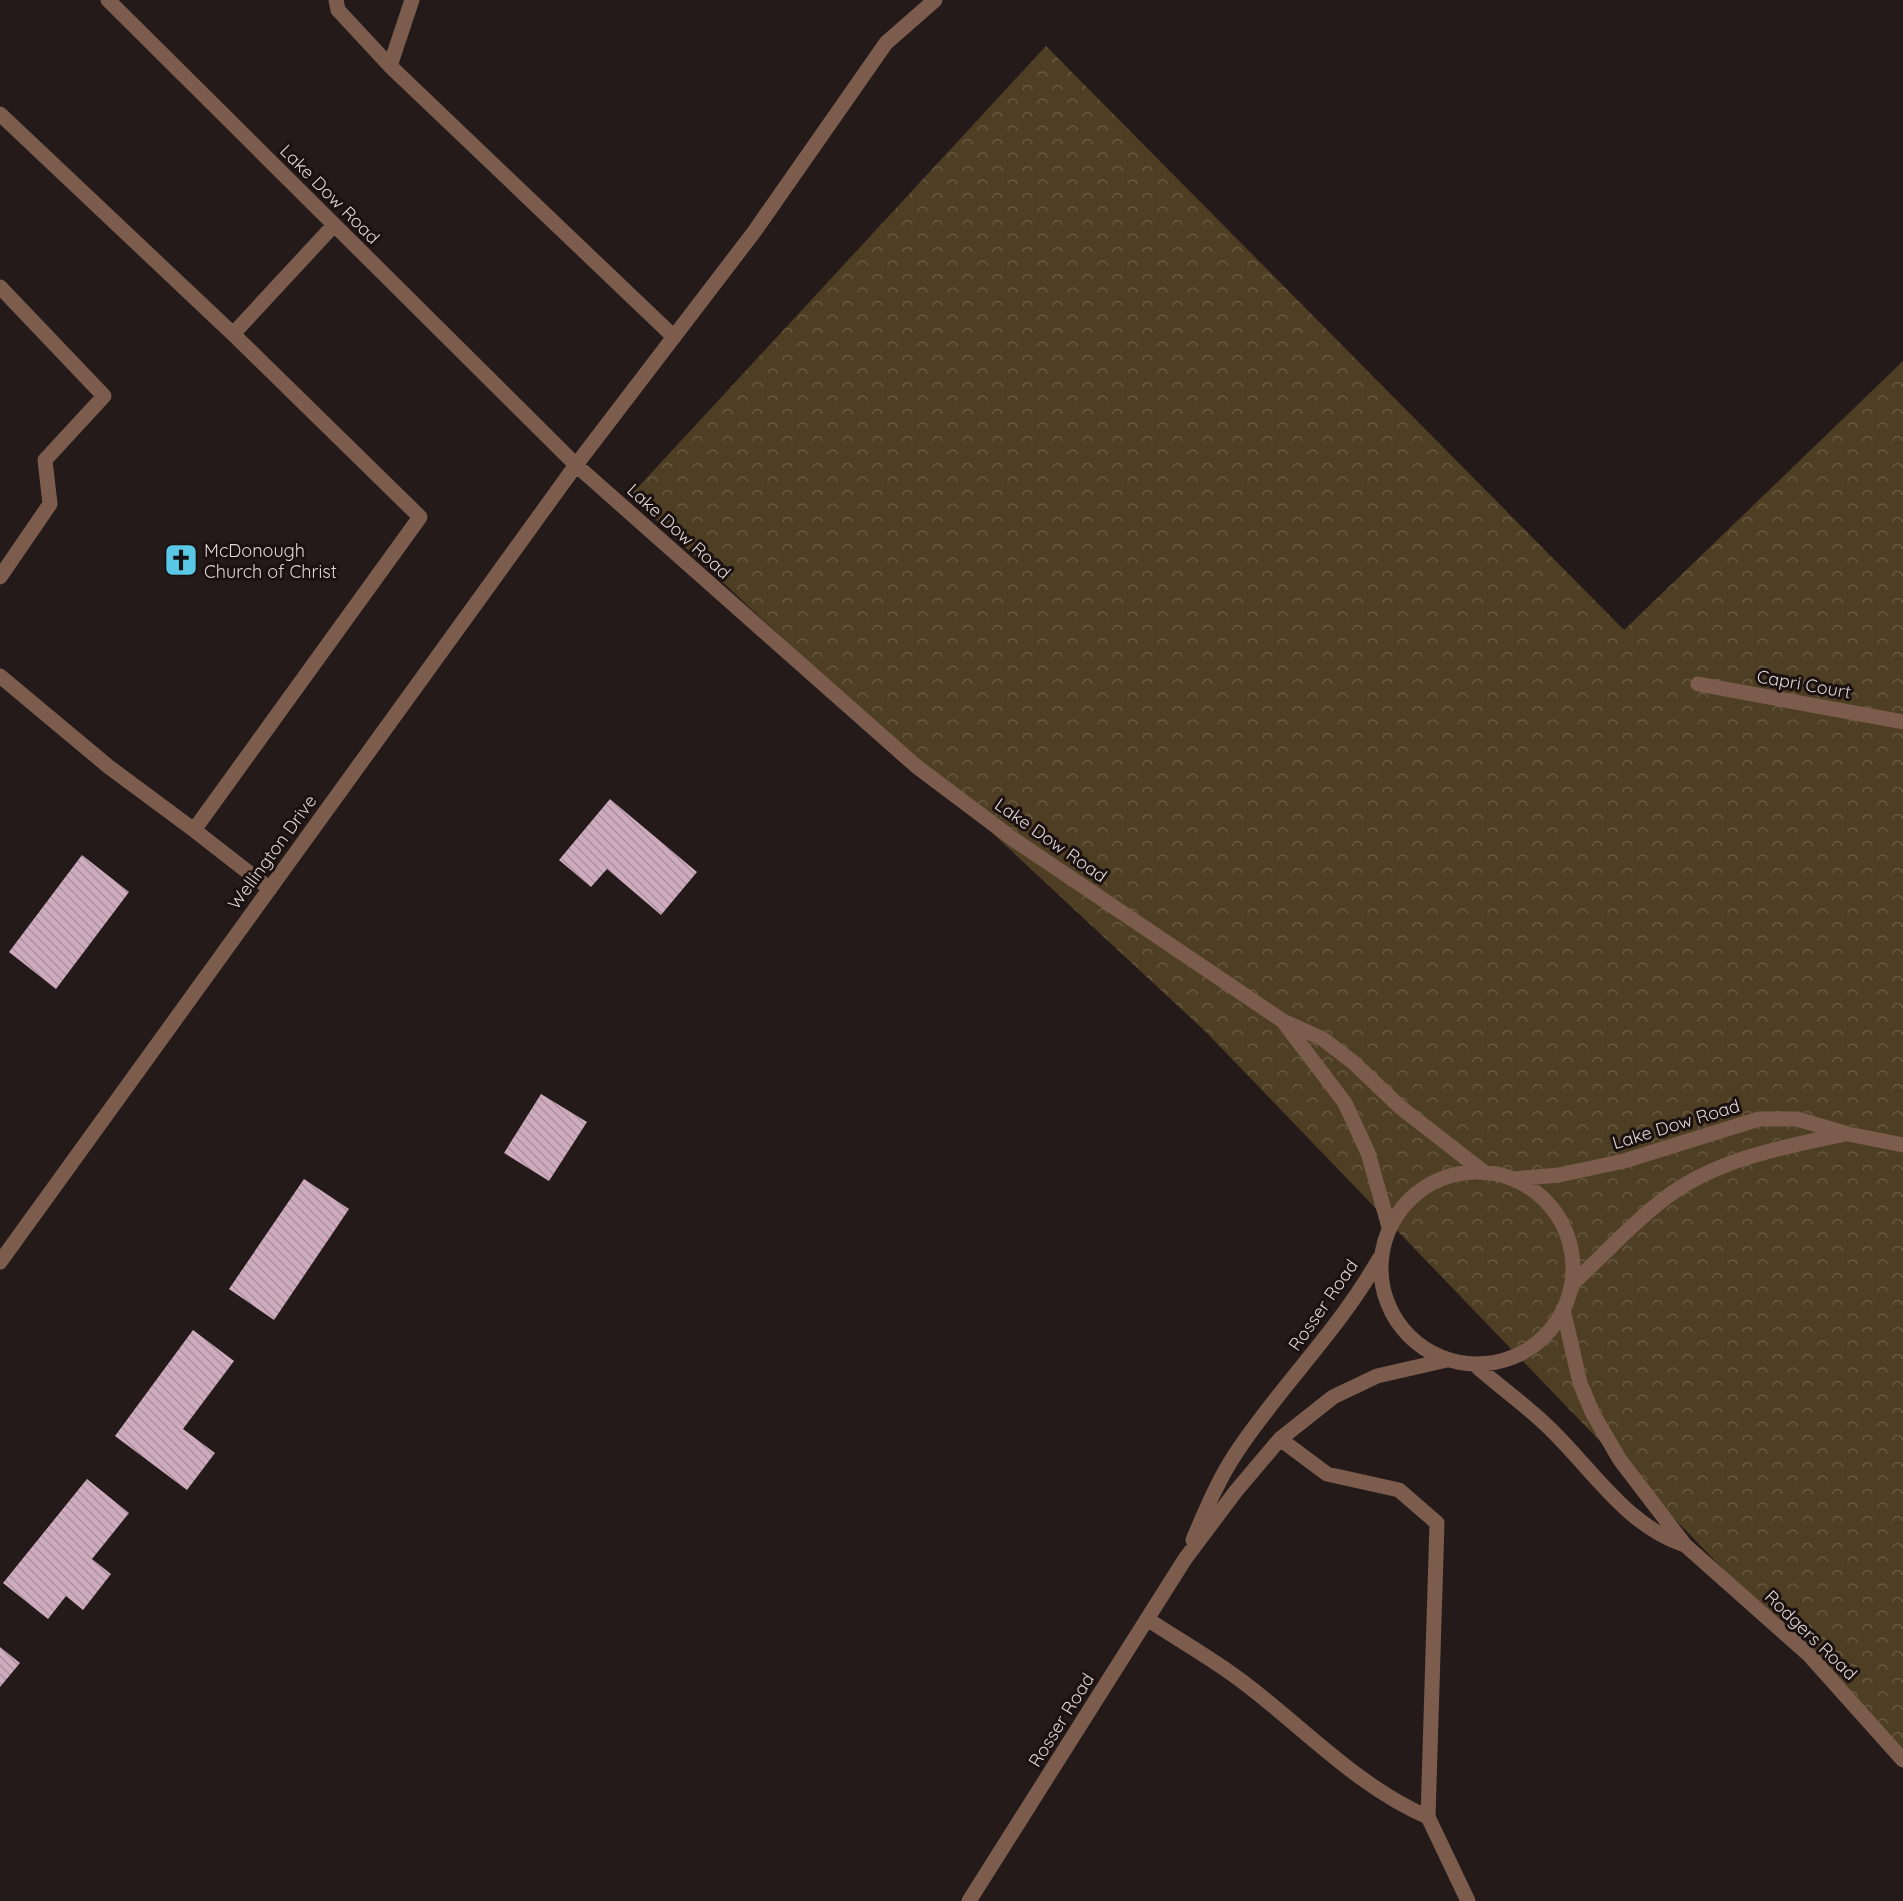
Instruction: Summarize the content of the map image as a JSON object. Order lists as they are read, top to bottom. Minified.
{"streets":{"street":["Lake Dow Road","Capri Court","Wellington Drive","Rosser Road","Rodgers Road"]},"crossings":[["Lake Dow Road","Wellington Drive"],["Lake Dow Road","Rosser Road"],["Lake Dow Road","Rodgers Road"],["Rosser Road","Rodgers Road"]],"places":{"church":["McDonough Church of Christ"]}}
